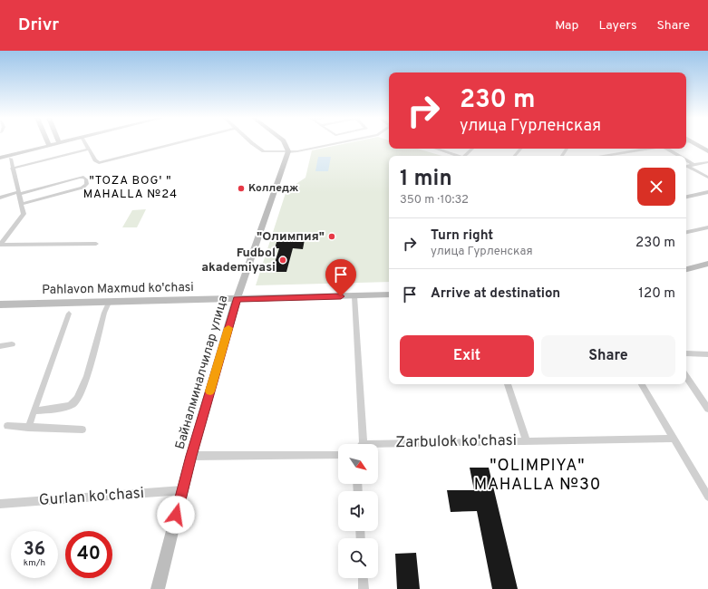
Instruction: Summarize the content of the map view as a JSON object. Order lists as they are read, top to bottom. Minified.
{"streets":{"street":["Pahlavon Maxmud ko'chasi","Байналминалчилар улица","Zarbulok ko'chasi","Gurlan ko'chasi"]},"crossings":[["Pahlavon Maxmud ko'chasi","Байналминалчилар улица"],["Байналминалчилар улица","Gurlan ko'chasi"]],"districts":["\"TOZA BOG' \" MAHALLA №24","\"OLIMPIYA\" MAHALLA №30"],"places":["Колледж","\"Олимпия\"","Fudbol akademiyasi"],"north":"bottom right","page":{"header":"Drivr","nav":["Map","Layers","Share"],"turn":["230 m","улица Гурленская"],"heading":["1 min","350 m · 10:32"],"list":[{"name":"Turn right","note":"улица Гурленская","value":"230 m"},{"name":"Arrive at destination","value":"120 m"}],"buttons":["Exit","Share"],"speed":"36 km/h","limit":"40"}}
